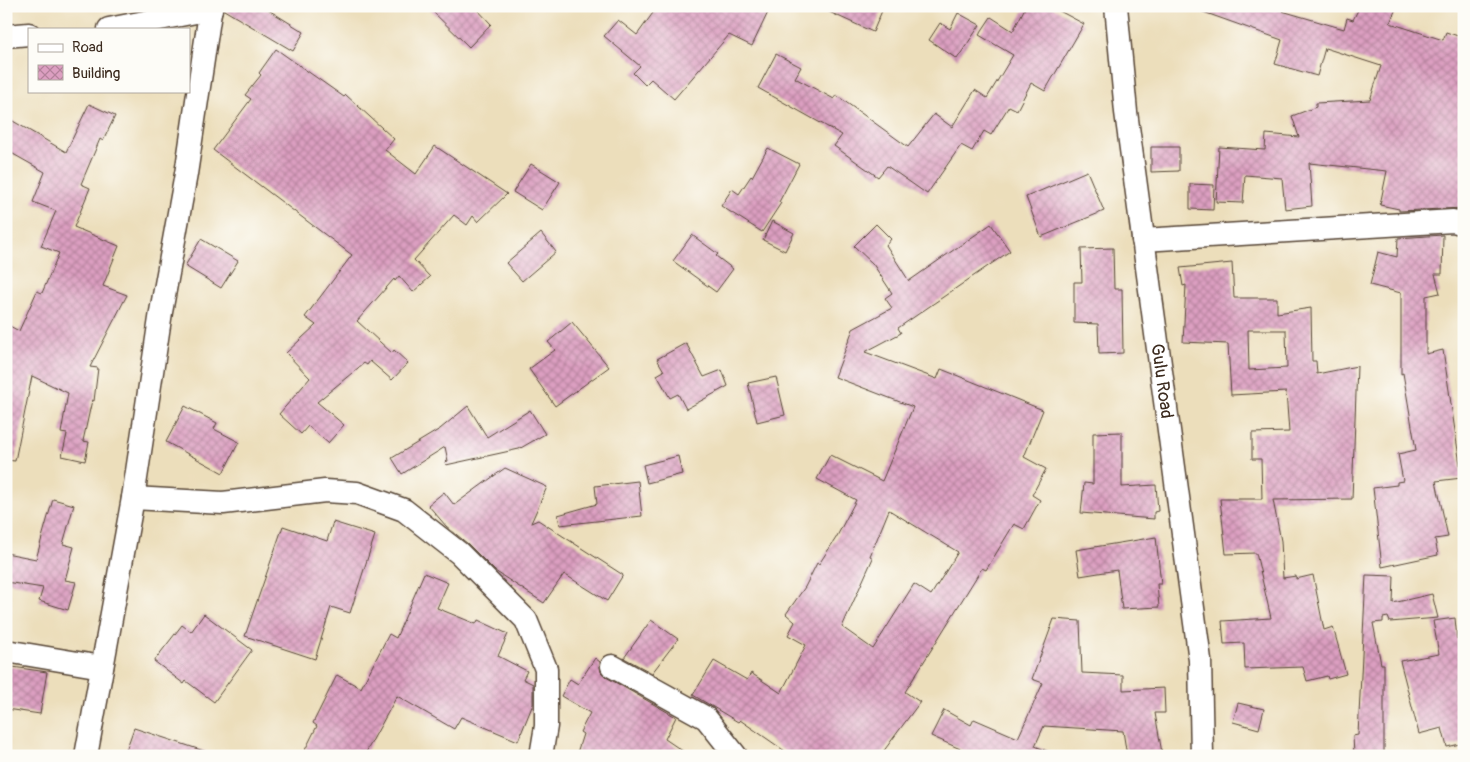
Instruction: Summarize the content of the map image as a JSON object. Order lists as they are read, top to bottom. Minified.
{"streets":{"street":["Gulu Road"]},"legend":["Road","Building"]}
